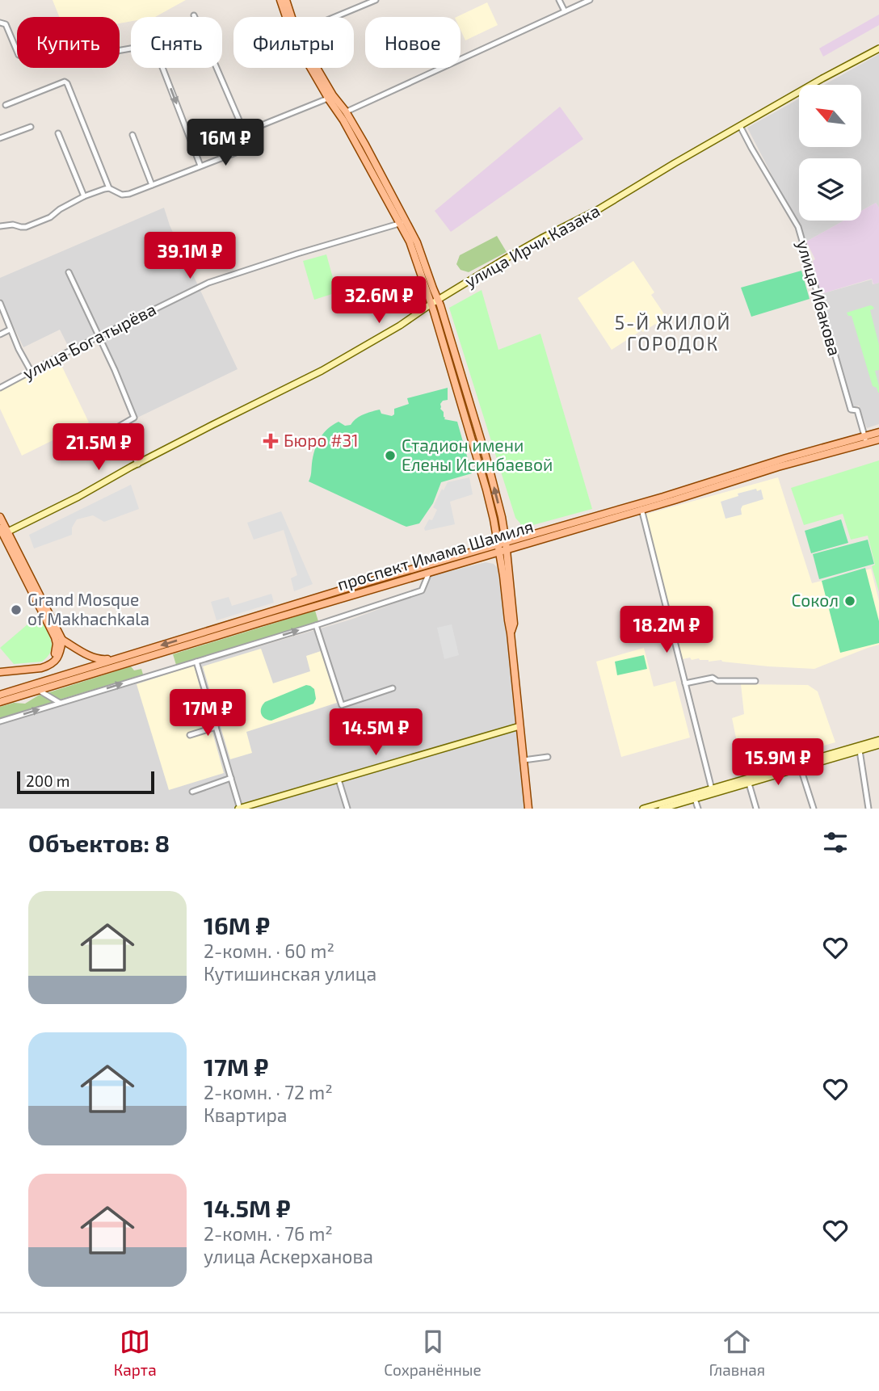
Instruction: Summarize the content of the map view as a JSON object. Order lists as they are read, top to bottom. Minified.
{"streets":{"main road":["улица Ирчи Казака","проспект Имама Шамиля"],"street":["улица Ибакова","улица Богатырёва"]},"crossings":[["улица Ирчи Казака","улица Ибакова"],["улица Ибакова","проспект Имама Шамиля"]],"districts":["5-Й ЖИЛОЙ ГОРОДОК"],"places":{"health":["Бюро #31"],"other":["Стадион имени Елены Исинбаевой","Сокол","Grand Mosque of Makhachkala"]},"scale_bar":"200 m","north":"top left","page":{"chip":["Купить","Снять","Фильтры","Новое"],"price":["16M ₽","39.1M ₽","32.6M ₽","21.5M ₽","18.2M ₽","17M ₽","14.5M ₽","15.9M ₽"],"scale":"200 m","heading":"Объектов: 8","list":[{"name":"16M ₽","note":"2-комн. · 60 m² · Кутишинская улица"},{"name":"17M ₽","note":"2-комн. · 72 m² · Квартира"},{"name":"14.5M ₽","note":"2-комн. · 76 m² · улица Аскерханова"}],"tabs":["Карта","Сохранённые","Главная"]}}
